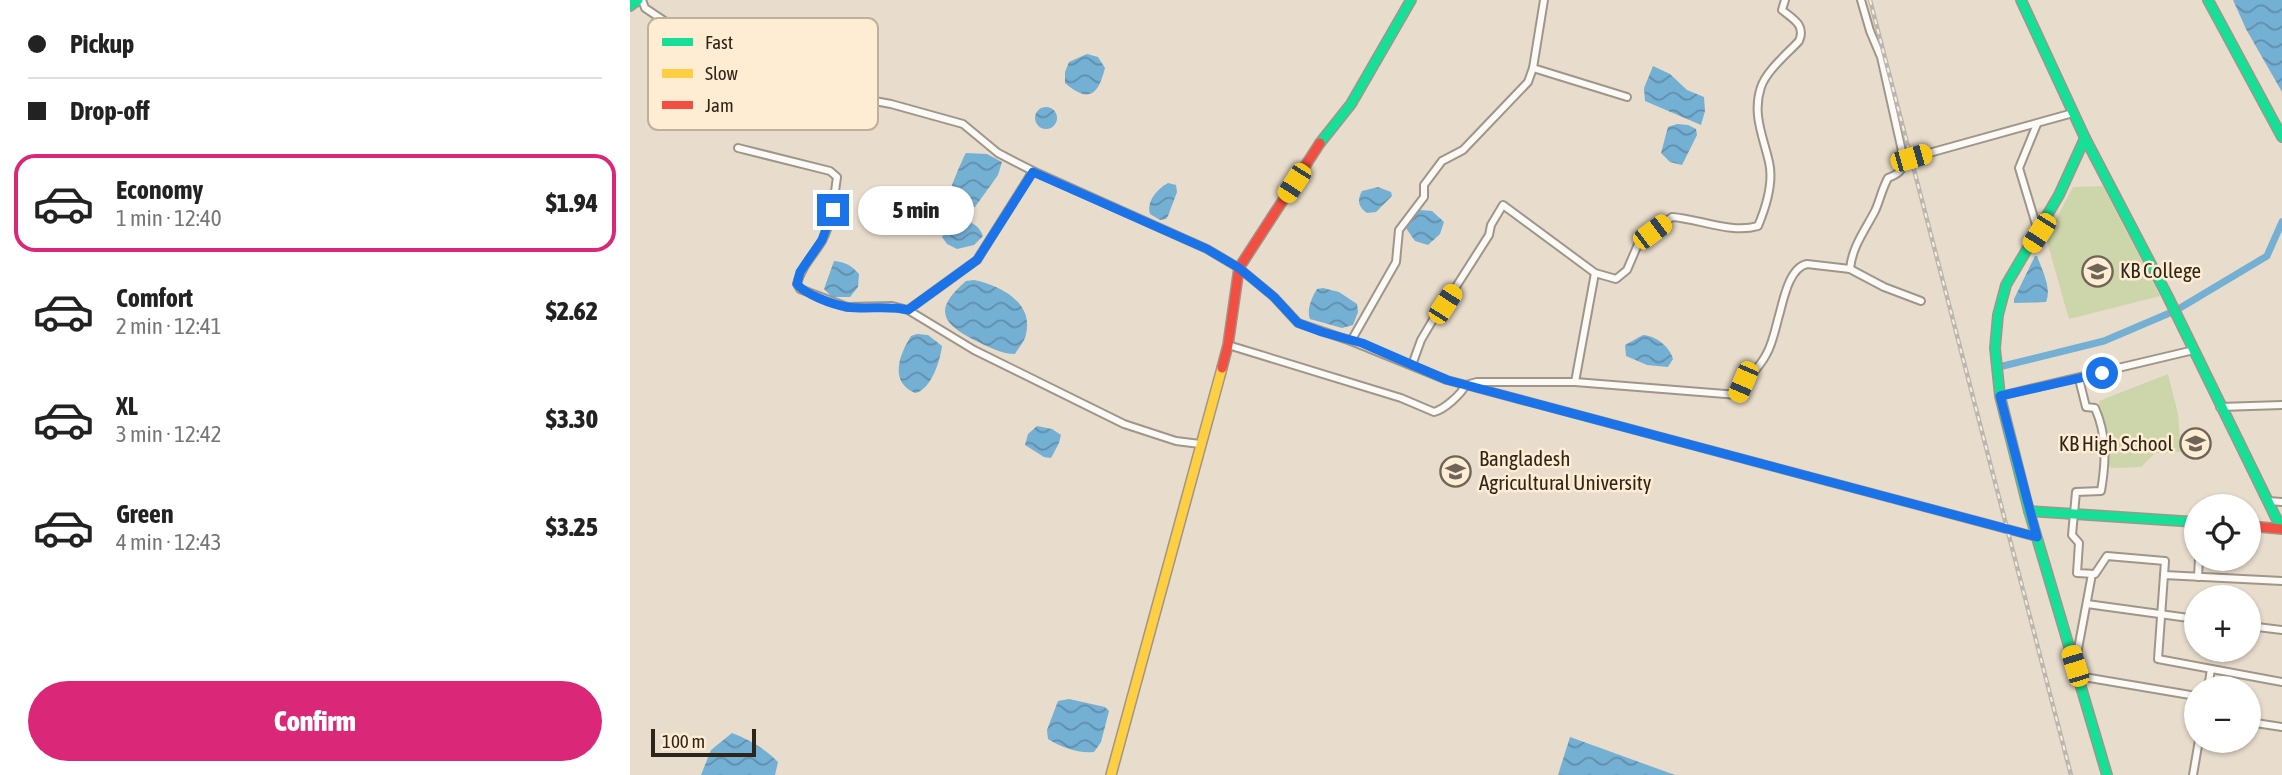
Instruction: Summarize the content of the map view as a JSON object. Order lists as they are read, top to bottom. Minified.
{"places":{"school or university":["KB College","KB High School","Bangladesh Agricultural University"]},"legend":["Fast","Slow","Jam"],"scale_bar":"100 m","page":{"banner":["Pickup","Drop-off"],"list":[{"name":"Economy","note":"1 min · 12:40","value":"$1.94"},{"name":"Comfort","note":"2 min · 12:41","value":"$2.62"},{"name":"XL","note":"3 min · 12:42","value":"$3.30"},{"name":"Green","note":"4 min · 12:43","value":"$3.25"}],"bubble":"5 min","map_buttons":["+","−"],"buttons":"Confirm","scale":"100 m"}}
